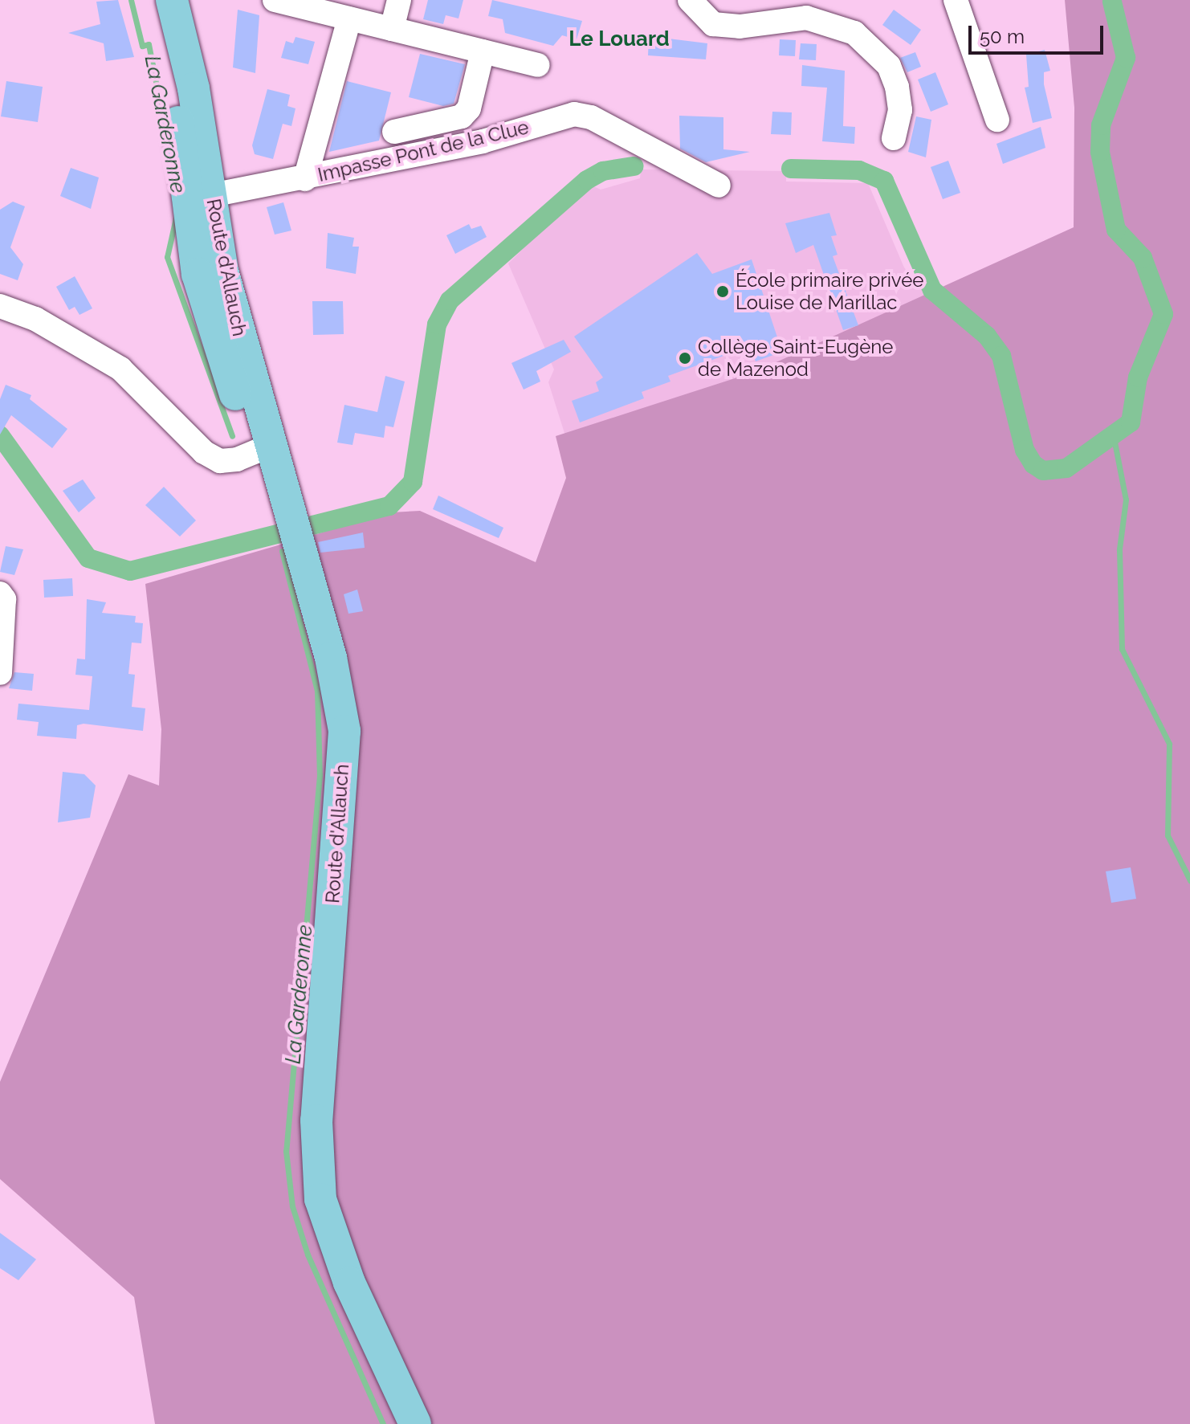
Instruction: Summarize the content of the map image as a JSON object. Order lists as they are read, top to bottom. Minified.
{"streets":{"main road":["Route d'Allauch"],"street":["Impasse Pont de la Clue"]},"crossings":[["Impasse Pont de la Clue","Route d'Allauch"]],"districts":["Le Louard"],"water":["La Garderonne"],"places":["École primaire privée Louise de Marillac","Collège Saint-Eugène de Mazenod"],"scale_bar":"50 m"}
